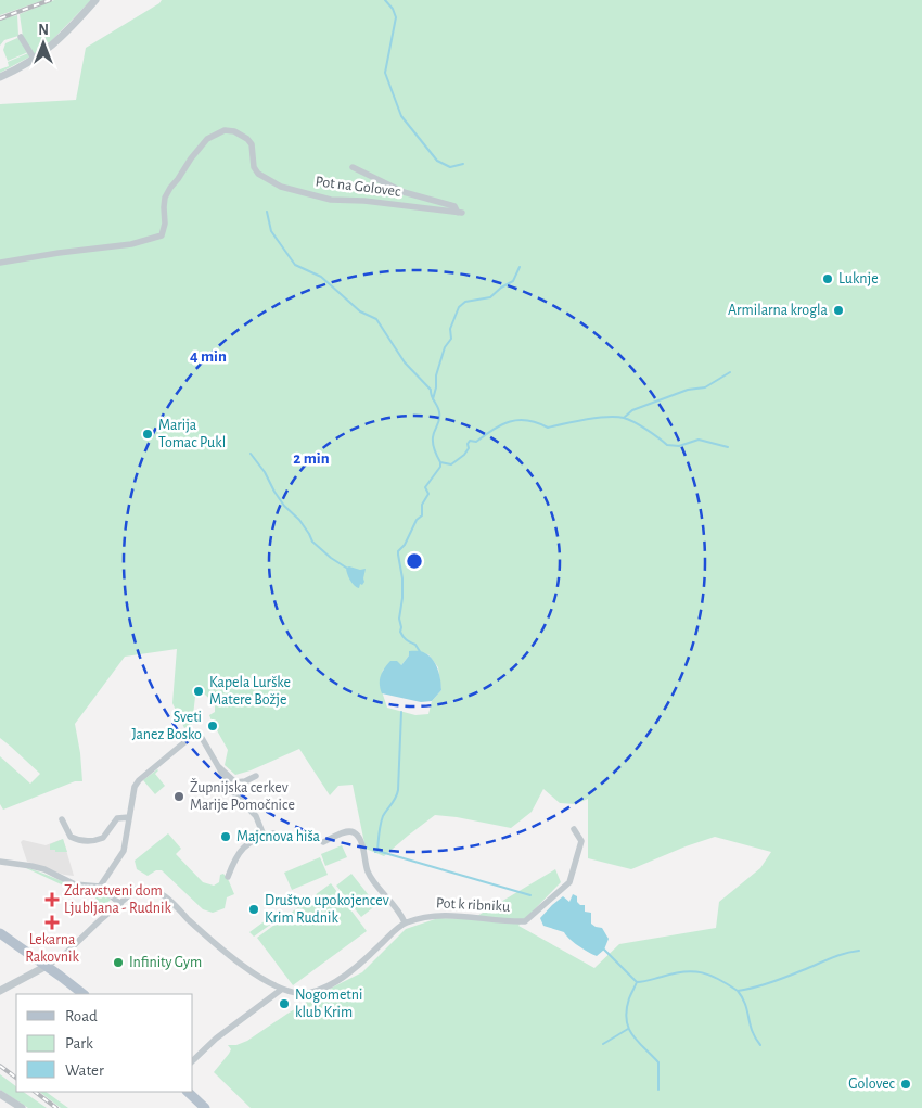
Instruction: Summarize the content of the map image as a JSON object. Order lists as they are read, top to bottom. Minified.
{"streets":{"street":["Pot na Golovec","Pot k ribniku"]},"places":{"other":["Luknje","Armilarna krogla","Marija Tomac Pukl","Kapela Lurške Matere Božje","Sveti Janez Bosko","Župnijska cerkev Marije Pomočnice","Majcnova hiša","Društvo upokojencev Krim Rudnik","Infinity Gym","Nogometni klub Krim","Golovec"],"health":["Zdravstveni dom Ljubljana - Rudnik","Lekarna Rakovnik"]},"legend":["Road","Park","Water"],"north":"top","rings":["4 min","2 min"]}
